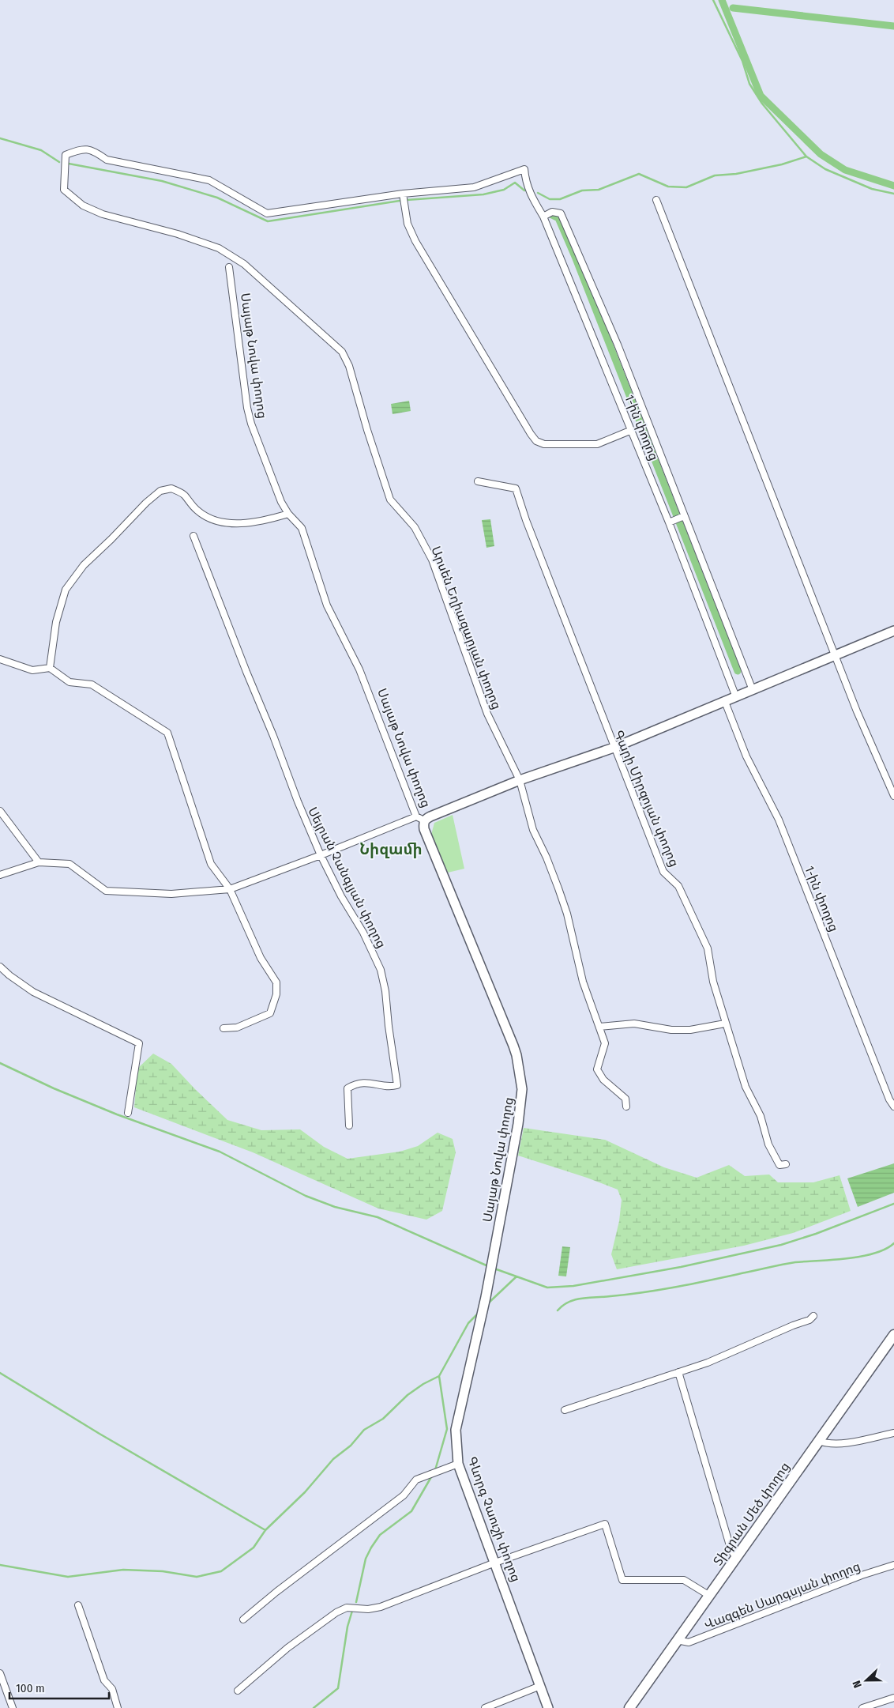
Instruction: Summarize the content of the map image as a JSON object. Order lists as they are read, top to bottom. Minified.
{"streets":{"main road":["Սայաթ Նովա փողոց","Տիգրան Մեծ փողոց","Գևորգ Չաուշի փողոց"],"street":["1-ին փողոց","Արսեն Եղիազարյան փողոց","Գարի Միրզոյան փողոց","Սեյրան Չանգլյան փողոց","Վազգեն Սարգսյան փողոց"]},"crossings":[["Սայաթ Նովա փողոց","Գևորգ Չաուշի փողոց"],["1-ին փողոց","Արսեն Եղիազարյան փողոց"],["Տիգրան Մեծ փողոց","Վազգեն Սարգսյան փողոց"]],"districts":["Նիզամի"],"scale_bar":"100 m","north":"left"}
